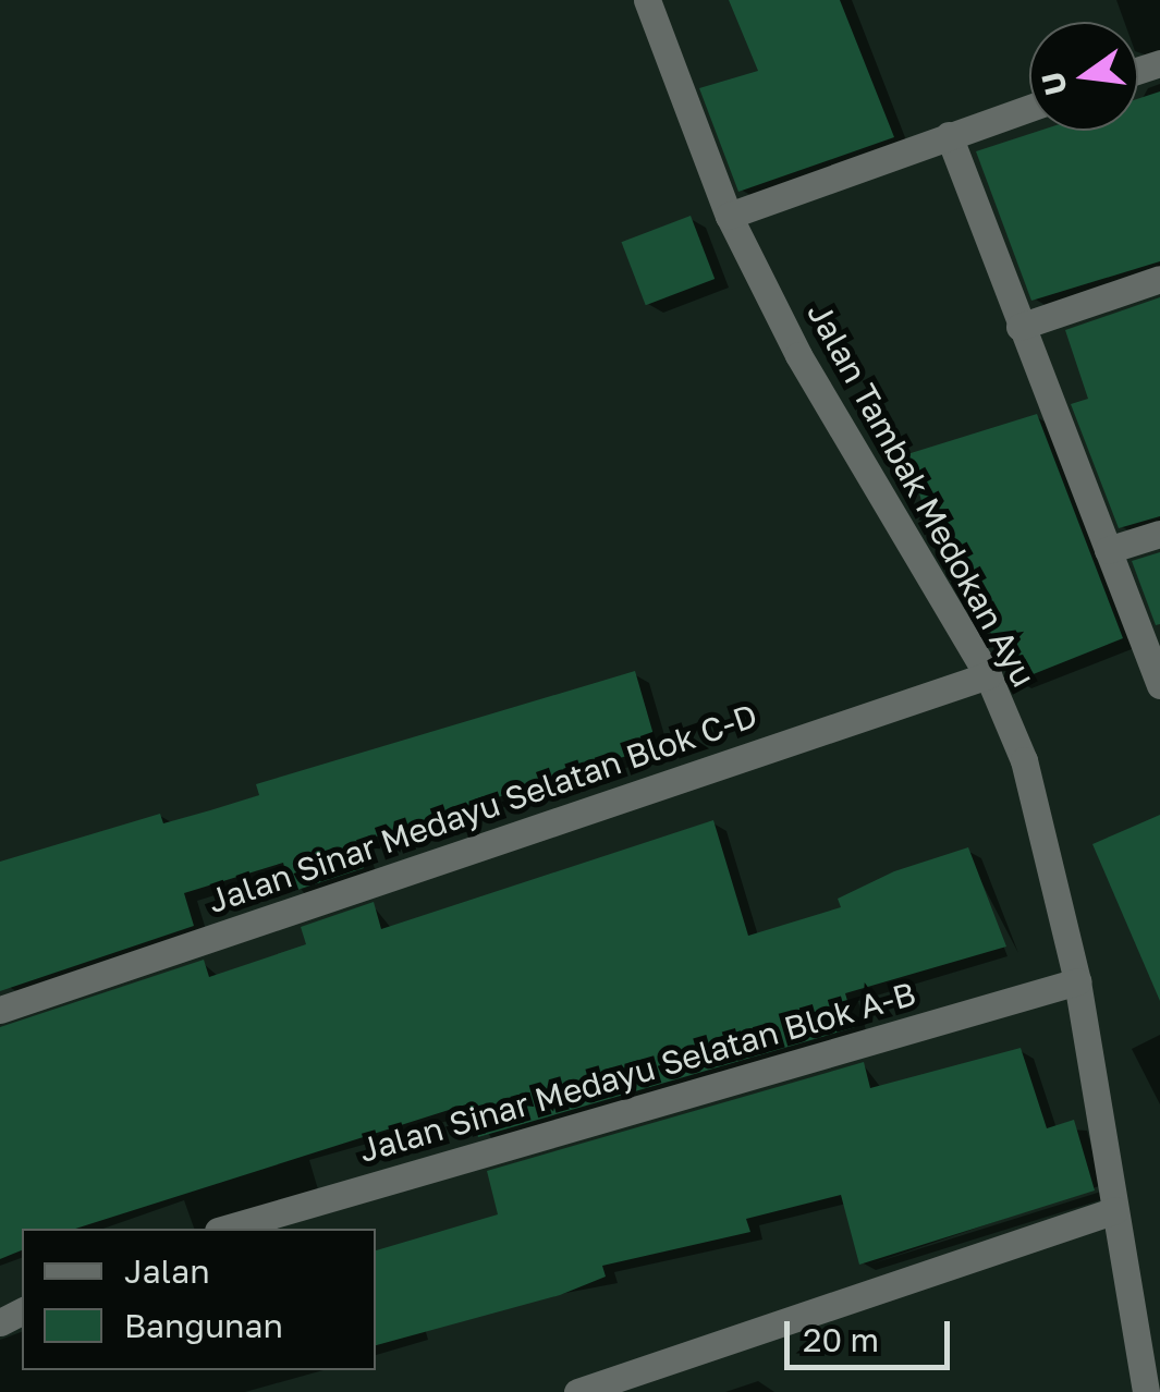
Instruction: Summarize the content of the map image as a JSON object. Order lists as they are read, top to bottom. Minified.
{"streets":{"street":["Jalan Tambak Medokan Ayu","Jalan Sinar Medayu Selatan Blok C-D","Jalan Sinar Medayu Selatan Blok A-B"]},"crossings":[["Jalan Tambak Medokan Ayu","Jalan Sinar Medayu Selatan Blok C-D"],["Jalan Tambak Medokan Ayu","Jalan Sinar Medayu Selatan Blok A-B"]],"legend":["Jalan","Bangunan"],"scale_bar":"20 m","north":"left"}
